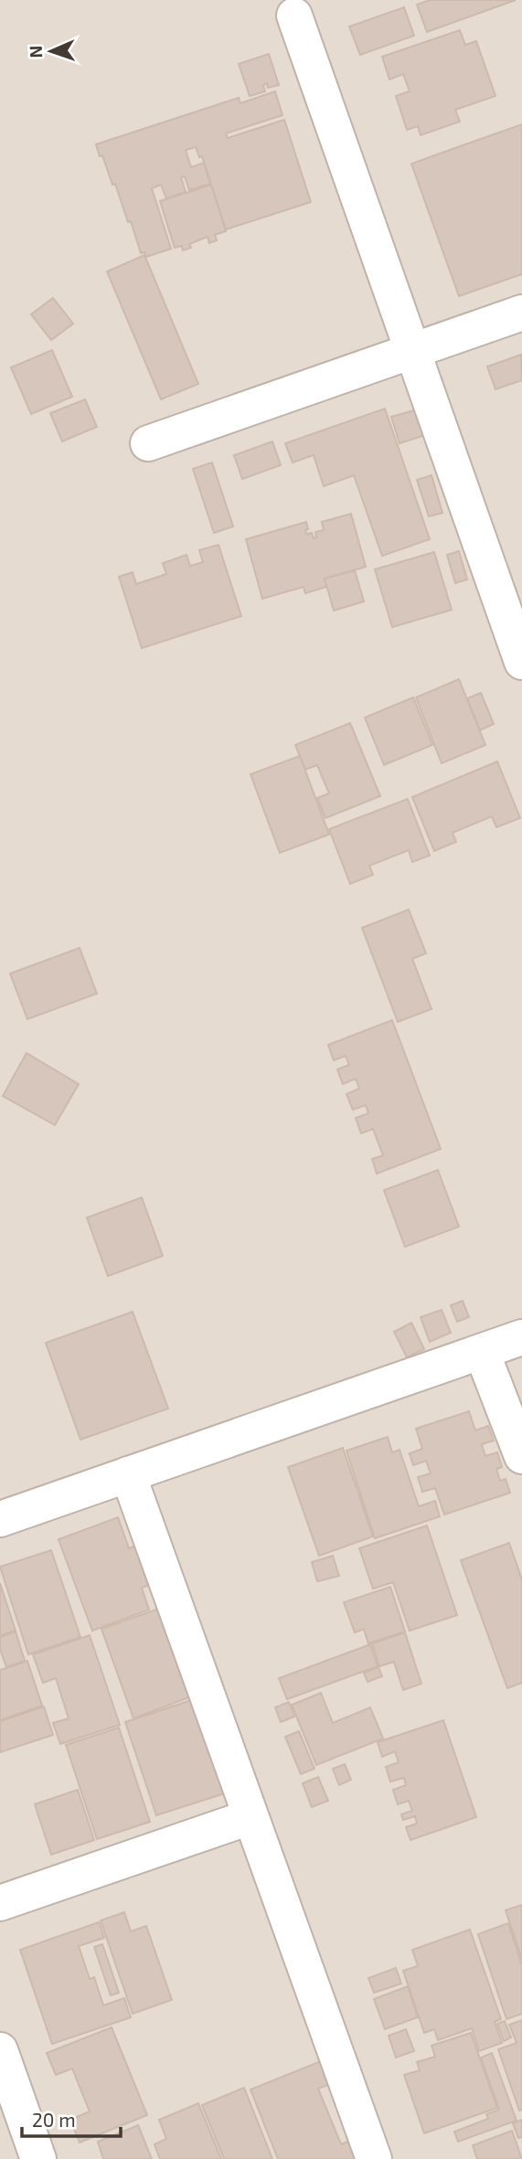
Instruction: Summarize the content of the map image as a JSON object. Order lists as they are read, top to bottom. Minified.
{"scale_bar":"20 m","north":"left"}
